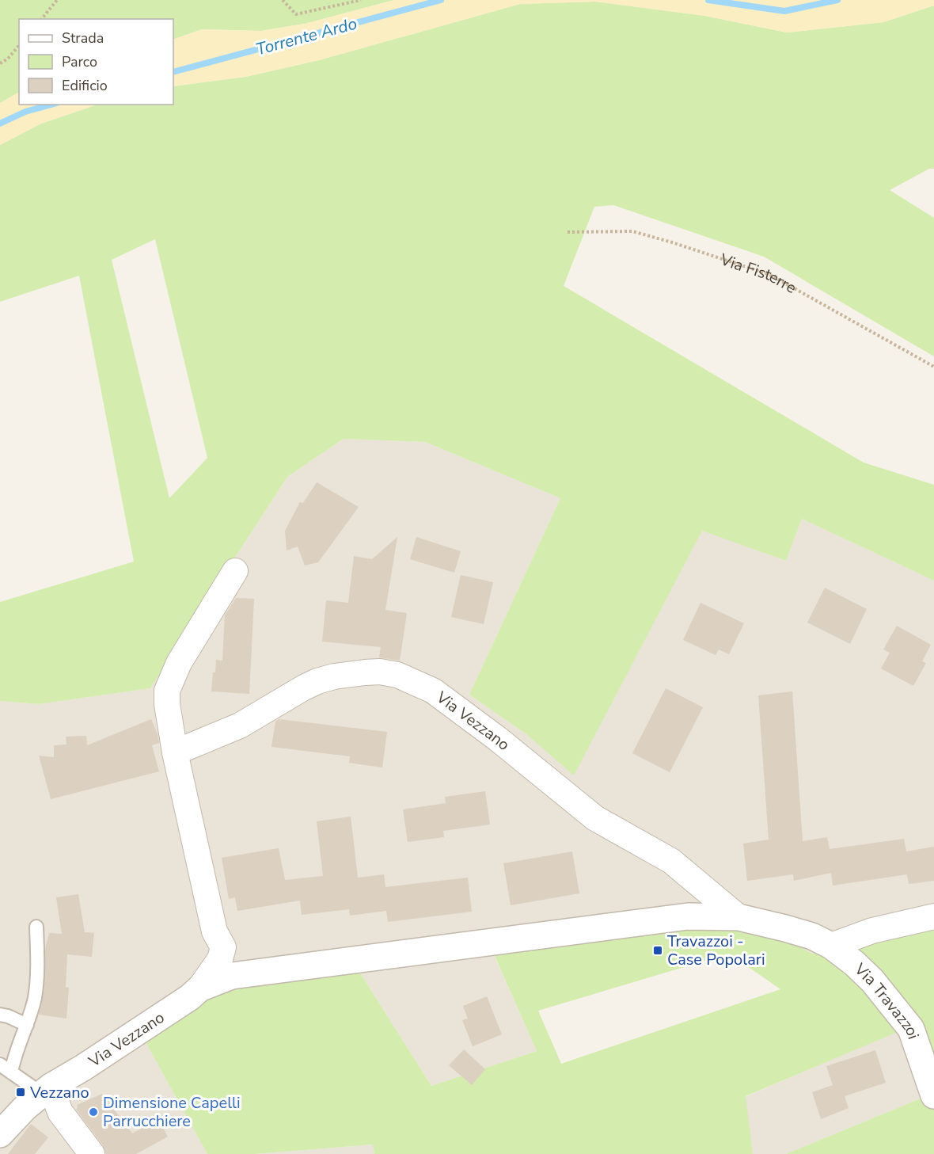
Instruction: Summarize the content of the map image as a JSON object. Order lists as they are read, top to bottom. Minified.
{"streets":{"street":["Via Vezzano","Via Travazzoi"],"path":["Via Fisterre"]},"crossings":[["Via Vezzano","Via Travazzoi"]],"water":["Torrente Ardo"],"places":{"transit":["Travazzoi - Case Popolari","Vezzano"],"other":["Dimensione Capelli Parrucchiere"]},"legend":["Strada","Parco","Edificio"]}
